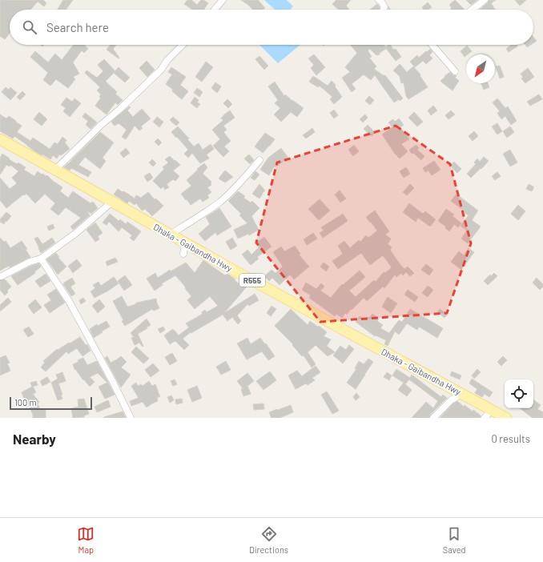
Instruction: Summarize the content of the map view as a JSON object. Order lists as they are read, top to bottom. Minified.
{"streets":{"main road":["Dhaka - Gaibandha Hwy","R555"]},"scale_bar":"100 m","north":"bottom left","page":{"search":"Search here","scale":"100 m","heading":["Nearby","0 results"],"nav":["Map","Directions","Saved"]}}
